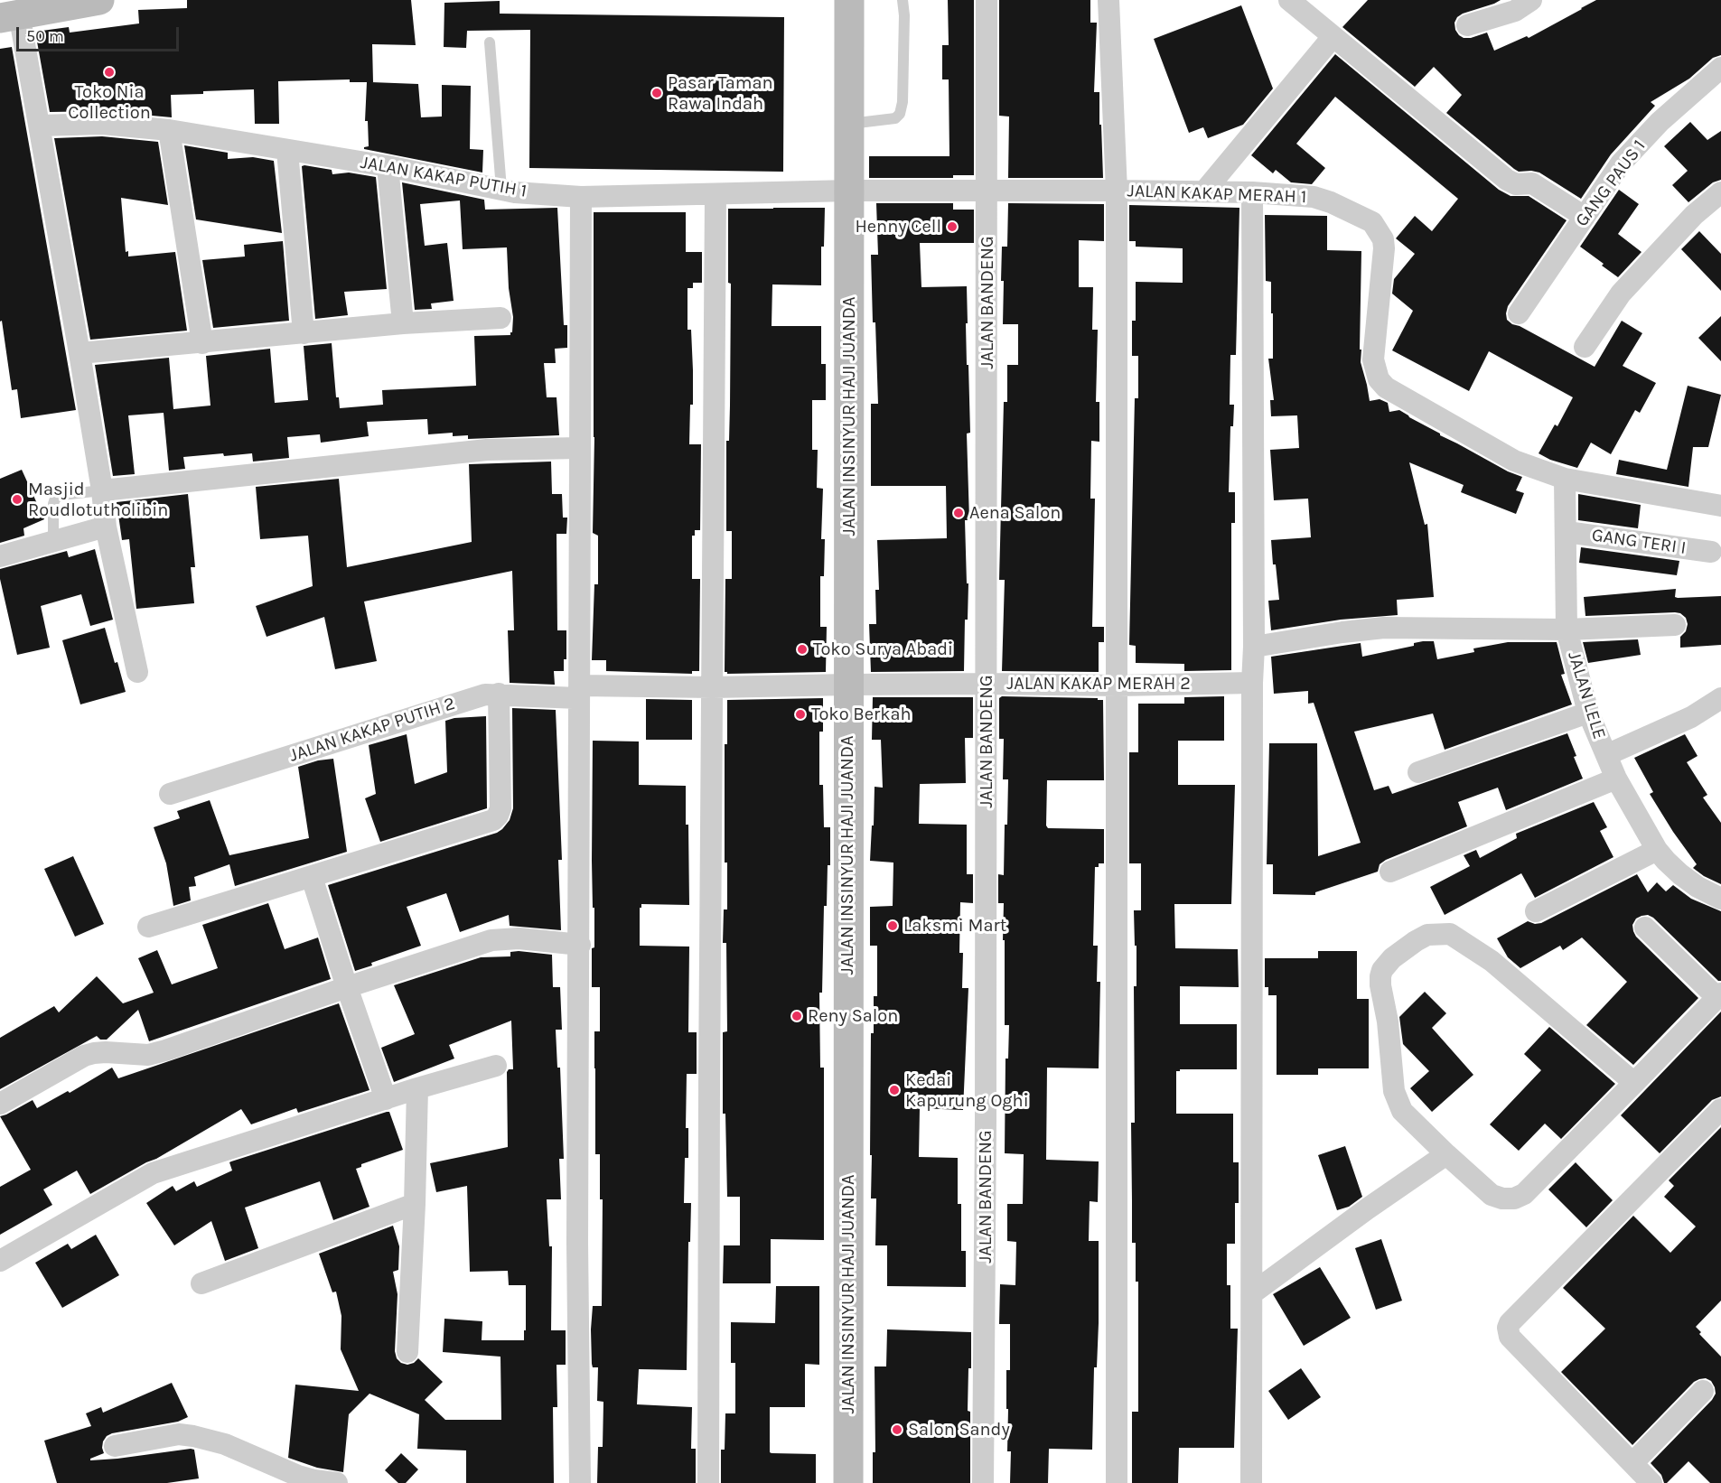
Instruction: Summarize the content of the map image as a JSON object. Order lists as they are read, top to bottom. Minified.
{"streets":{"street":["JALAN KAKAP PUTIH 1","GANG PAUS 1","JALAN KAKAP MERAH 1","JALAN BANDENG","JALAN INSINYUR HAJI JUANDA","GANG TERI I","JALAN KAKAP MERAH 2","JALAN LELE","JALAN KAKAP PUTIH 2"]},"crossings":[["JALAN KAKAP PUTIH 1","JALAN KAKAP MERAH 1"],["JALAN KAKAP PUTIH 1","JALAN INSINYUR HAJI JUANDA"],["JALAN KAKAP MERAH 1","JALAN BANDENG"],["JALAN KAKAP MERAH 1","JALAN INSINYUR HAJI JUANDA"],["JALAN KAKAP MERAH 1","JALAN LELE"],["JALAN BANDENG","JALAN KAKAP MERAH 2"],["JALAN INSINYUR HAJI JUANDA","JALAN KAKAP MERAH 2"],["JALAN INSINYUR HAJI JUANDA","JALAN KAKAP PUTIH 2"],["GANG TERI I","JALAN LELE"],["JALAN KAKAP MERAH 2","JALAN KAKAP PUTIH 2"]],"places":["Toko Nia Collection","Pasar Taman Rawa Indah","Henny Cell","Masjid Roudlotutholibin","Aena Salon","Toko Surya Abadi","Toko Berkah","Laksmi Mart","Reny Salon","Kedai Kapurung Oghi","Salon Sandy"],"scale_bar":"50 m"}
